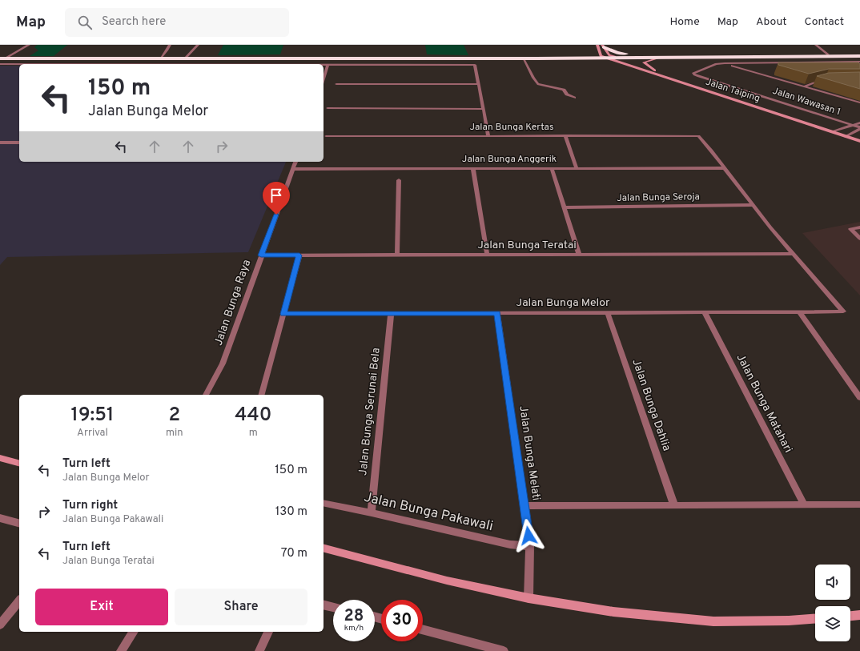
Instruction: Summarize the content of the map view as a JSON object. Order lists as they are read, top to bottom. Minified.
{"streets":{"main road":["Jalan Taiping"],"street":["Jalan Wawasan 1","Jalan Bunga Kertas","Jalan Bunga Anggerik","Jalan Bunga Seroja","Jalan Bunga Teratai","Jalan Bunga Raya","Jalan Bunga Melor","Jalan Bunga Matahari","Jalan Bunga Dahlia","Jalan Bunga Serunai Bela","Jalan Bunga Melati","Jalan Bunga Pakawali"]},"crossings":[["Jalan Bunga Kertas","Jalan Bunga Anggerik"],["Jalan Bunga Anggerik","Jalan Bunga Raya"],["Jalan Bunga Teratai","Jalan Bunga Raya"],["Jalan Bunga Teratai","Jalan Bunga Melor"],["Jalan Bunga Melor","Jalan Bunga Matahari"],["Jalan Bunga Melor","Jalan Bunga Dahlia"],["Jalan Bunga Melor","Jalan Bunga Serunai Bela"],["Jalan Bunga Melor","Jalan Bunga Melati"],["Jalan Bunga Serunai Bela","Jalan Bunga Pakawali"],["Jalan Bunga Melati","Jalan Bunga Pakawali"]],"page":{"header":"Map","search":"Search here","nav":["Home","Map","About","Contact"],"turn":["150 m","Jalan Bunga Melor"],"eta":["19:51","Arrival","2","min","440","m"],"list":[{"name":"Turn left","note":"Jalan Bunga Melor","value":"150 m"},{"name":"Turn right","note":"Jalan Bunga Pakawali","value":"130 m"},{"name":"Turn left","note":"Jalan Bunga Teratai","value":"70 m"}],"buttons":["Exit","Share"],"speed":"28 km/h","limit":"30"}}
